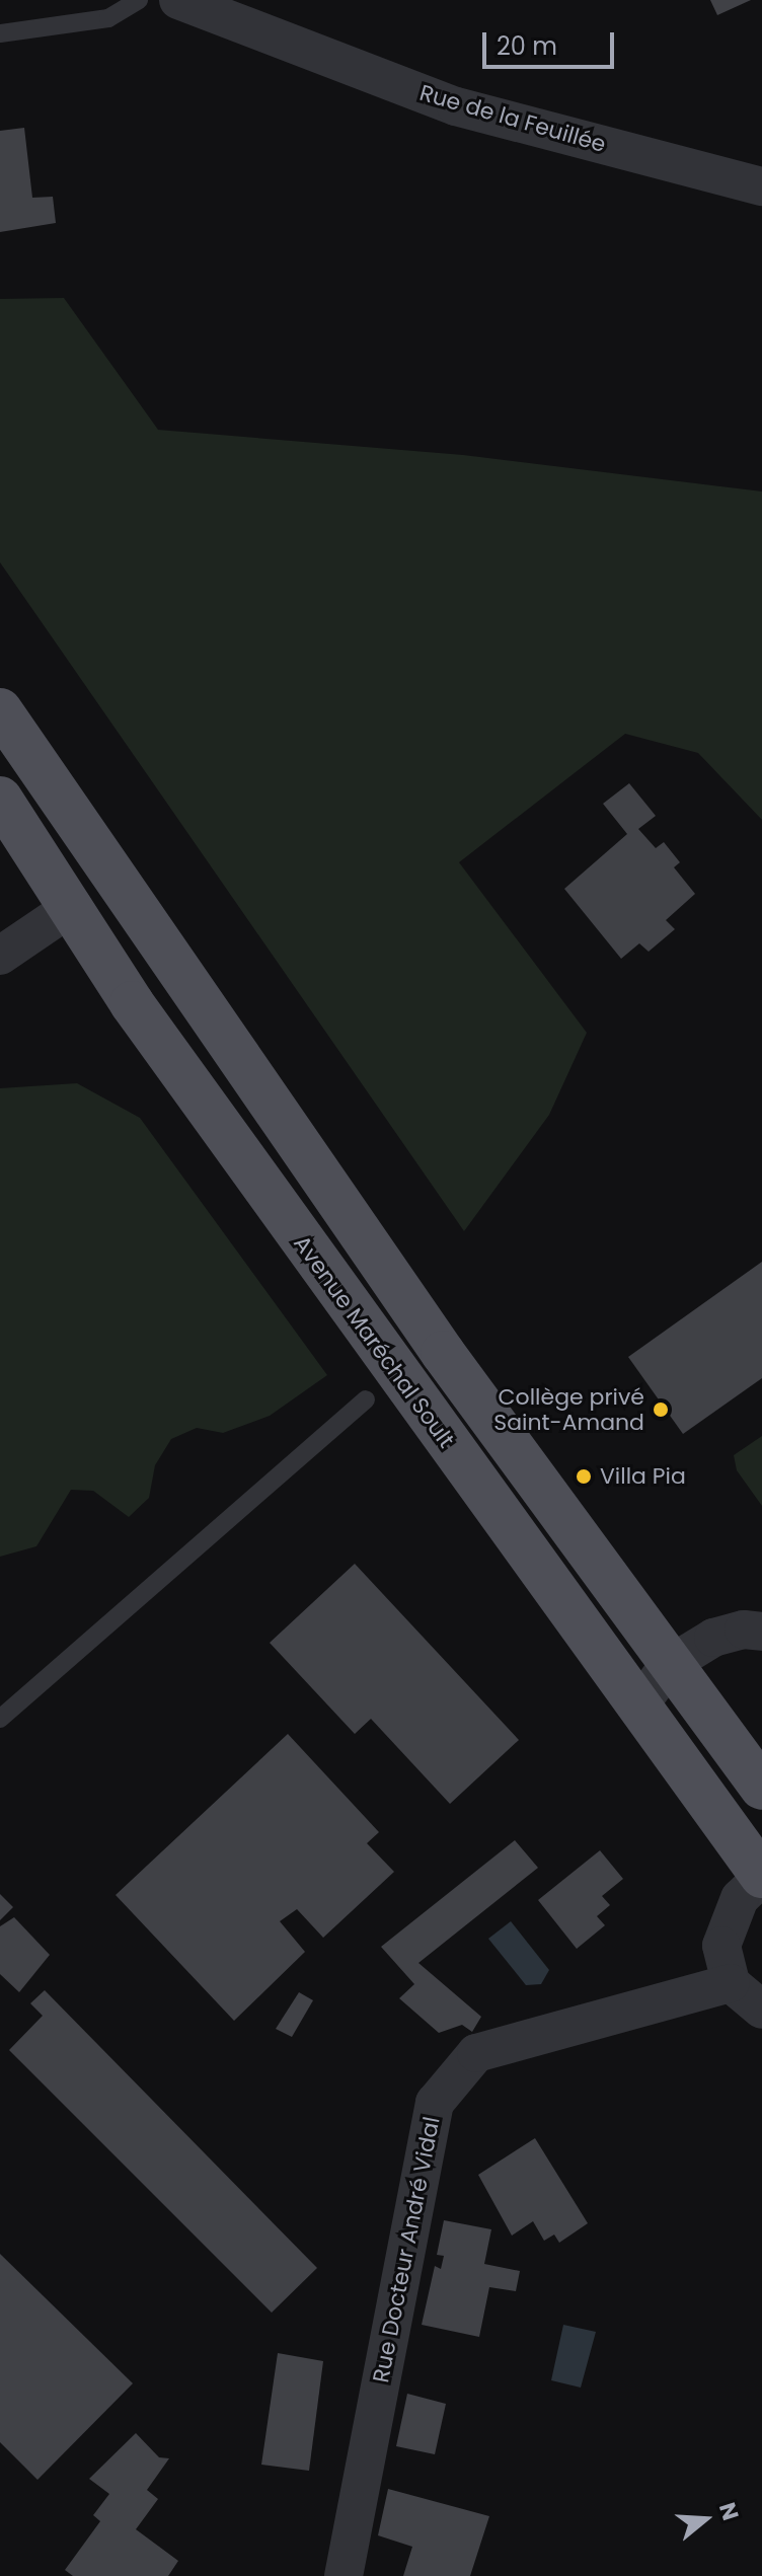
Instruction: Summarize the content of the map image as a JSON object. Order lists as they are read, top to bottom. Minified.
{"streets":{"main road":["Avenue Maréchal Soult"],"street":["Rue de la Feuillée","Rue Docteur André Vidal"]},"places":["Collège privé Saint-Amand","Villa Pia"],"scale_bar":"20 m","north":"right"}
